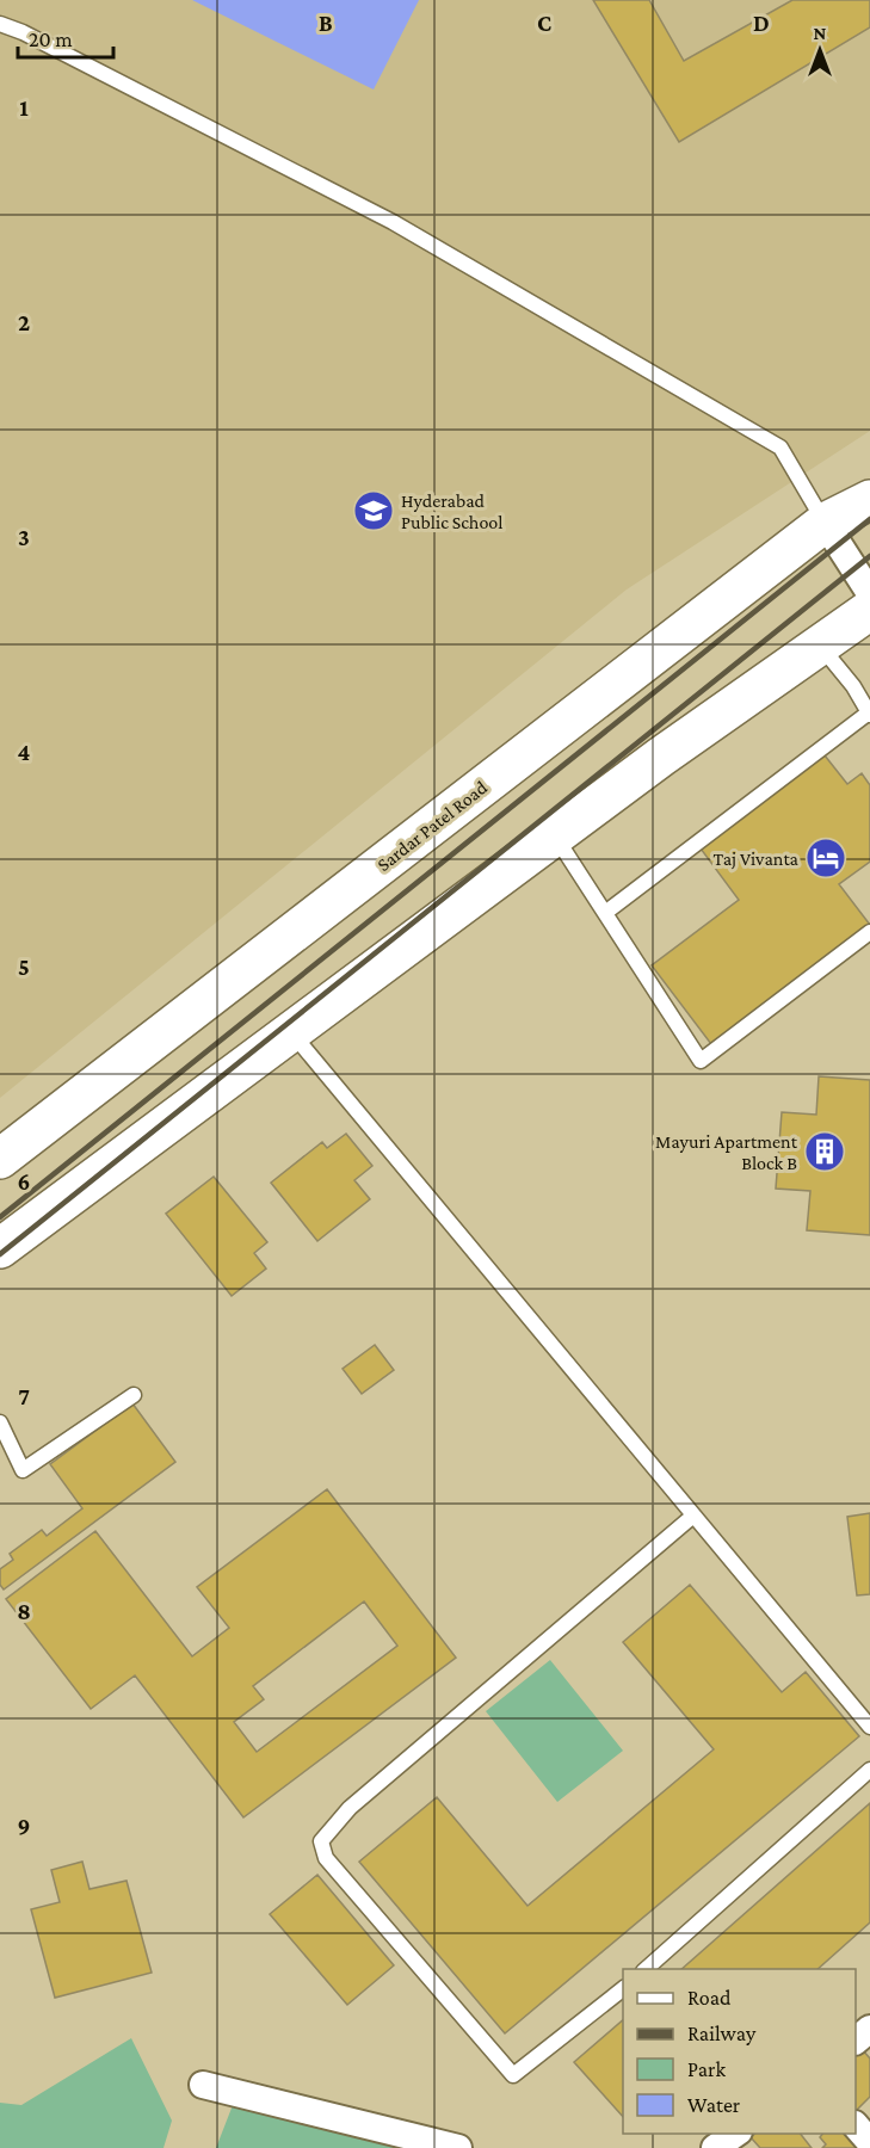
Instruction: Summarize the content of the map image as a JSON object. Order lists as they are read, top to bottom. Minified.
{"streets":{"main road":["Sardar Patel Road"]},"places":{"school or university":["Hyderabad Public School"],"hotel":["Taj Vivanta"],"building":["Mayuri Apartment Block B"]},"legend":["Road","Railway","Park","Water"],"scale_bar":"20 m","north":"top","grid":{"columns":["B","C","D"],"rows":["1","2","3","4","5","6","7","8","9"]}}
